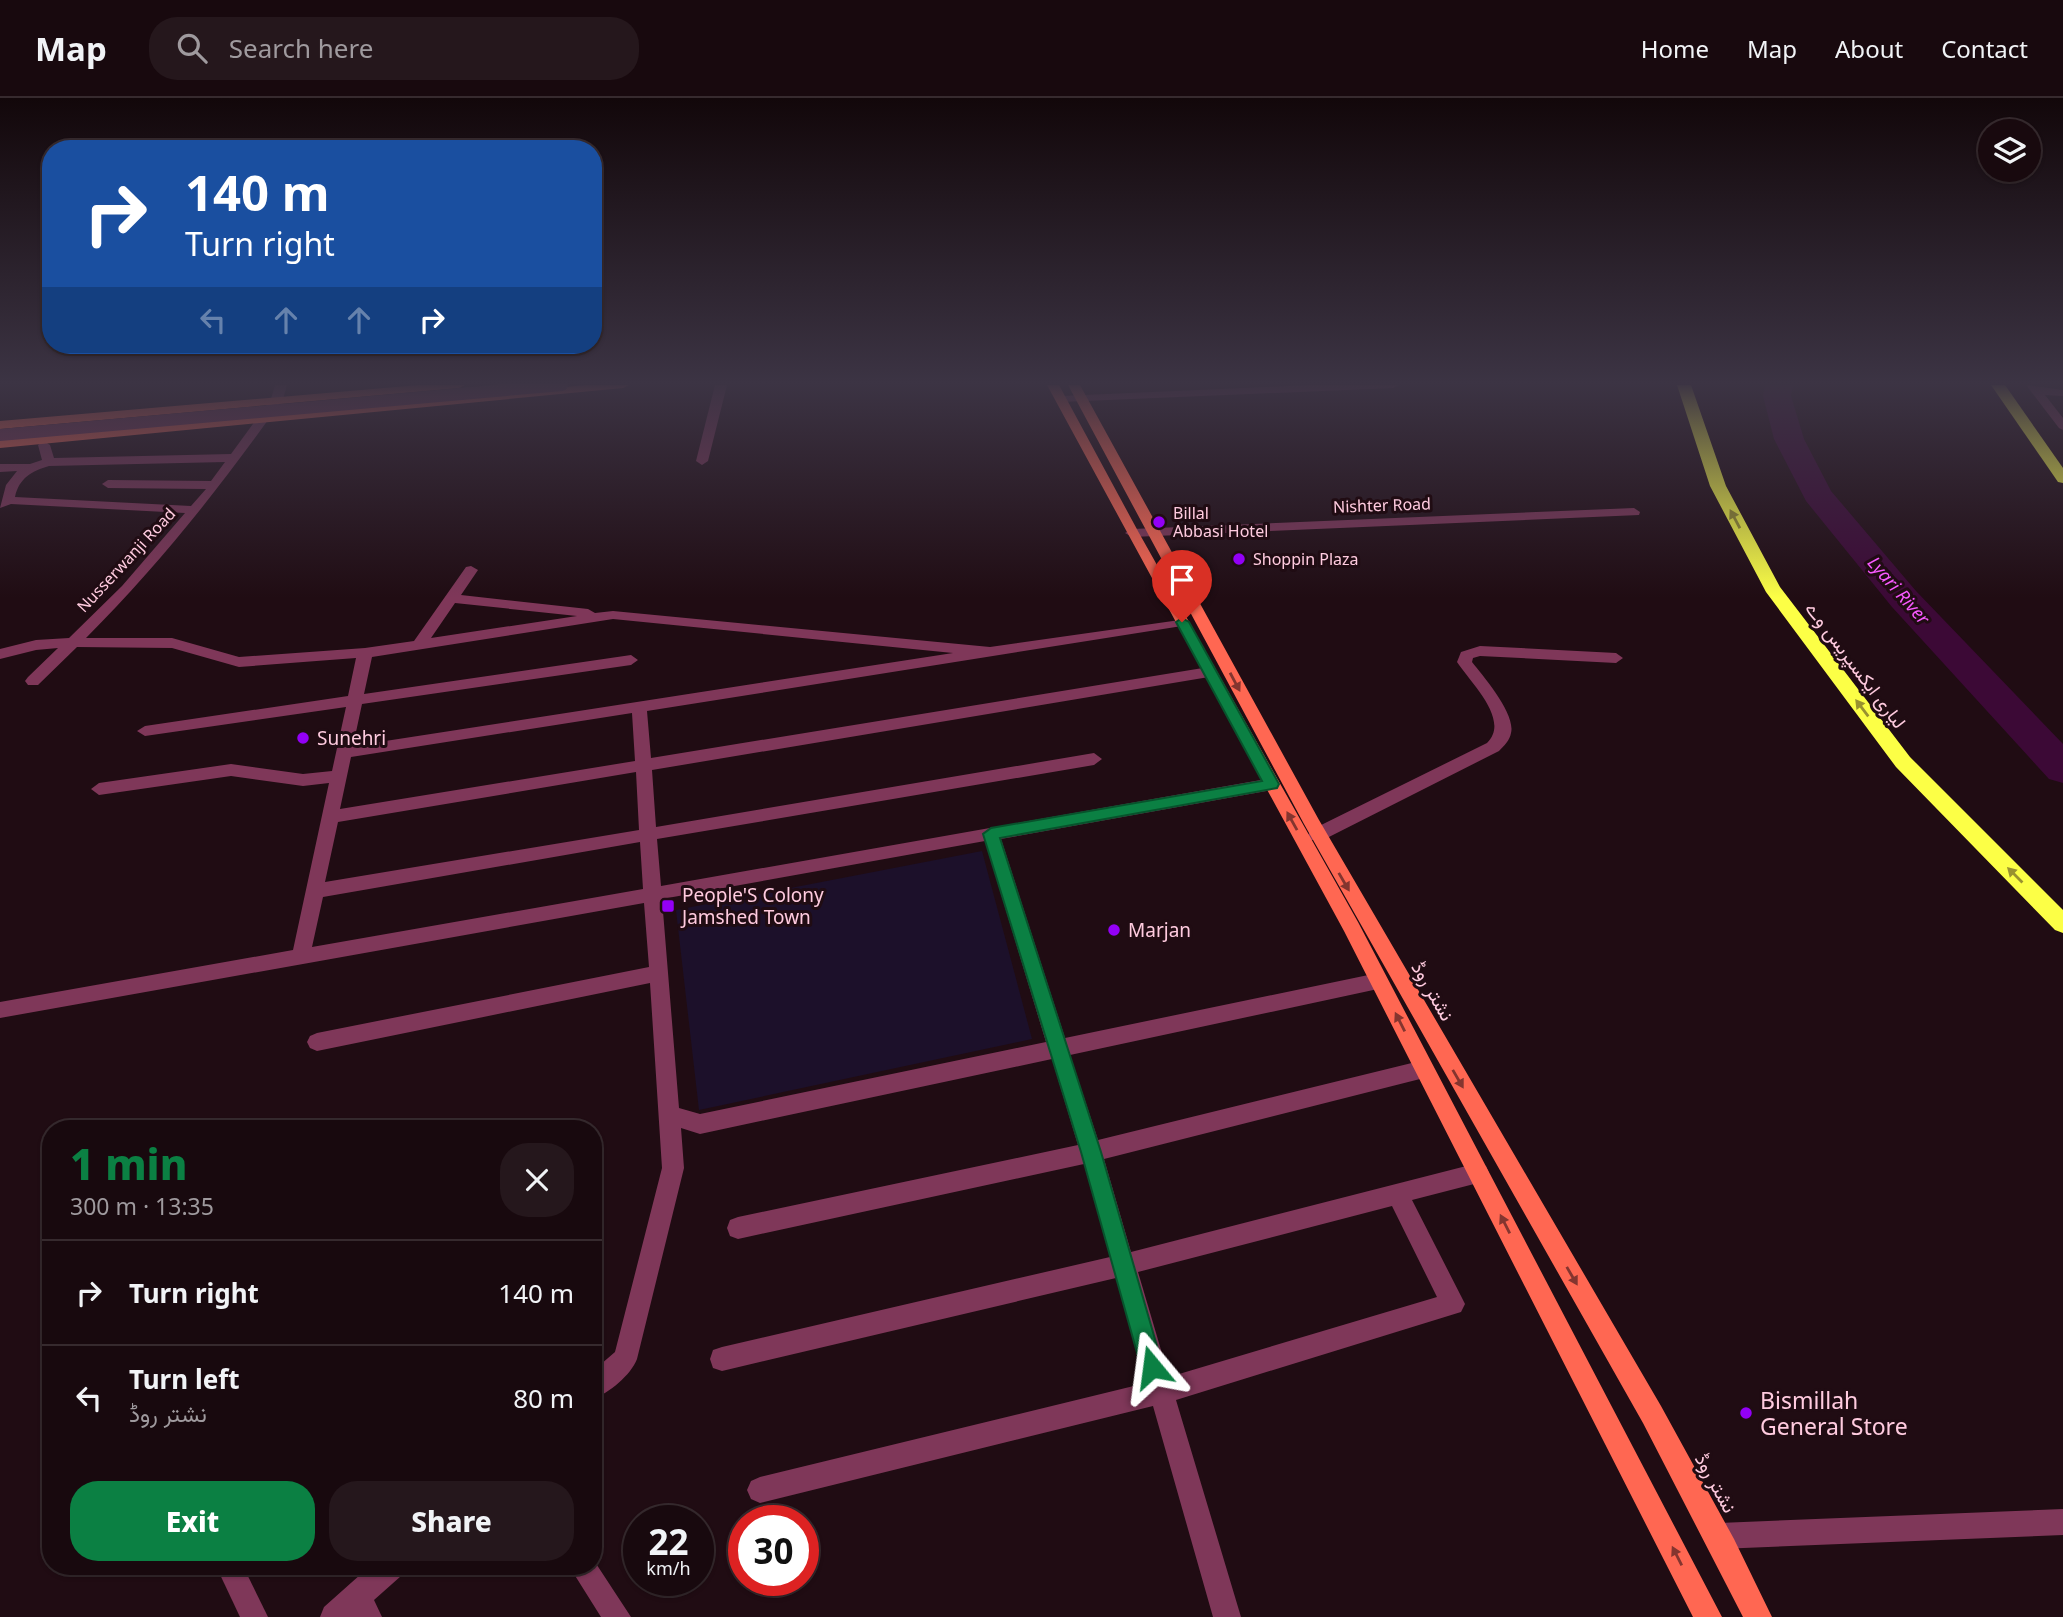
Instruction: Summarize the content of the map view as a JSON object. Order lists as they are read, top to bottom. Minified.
{"streets":{"highway":["لیاری ایکسپریس وے"],"main road":["نشتر روڈ"],"street":["Nishter Road","Nusserwanji Road"]},"crossings":[["Nishter Road","نشتر روڈ"]],"one_way":["لیاری ایکسپریس وے"],"water":["Lyari River"],"places":{"other":["Billal Abbasi Hotel","Shoppin Plaza","Sunehri","Marjan","Bismillah General Store"],"transit":["People'S Colony Jamshed Town"]},"page":{"header":"Map","search":"Search here","nav":["Home","Map","About","Contact"],"turn":["140 m","Turn right"],"heading":["1 min","300 m · 13:35"],"list":[{"name":"Turn right","value":"140 m"},{"name":"Turn left","note":"نشتر روڈ","value":"80 m"}],"buttons":["Exit","Share"],"speed":"22 km/h","limit":"30"}}
